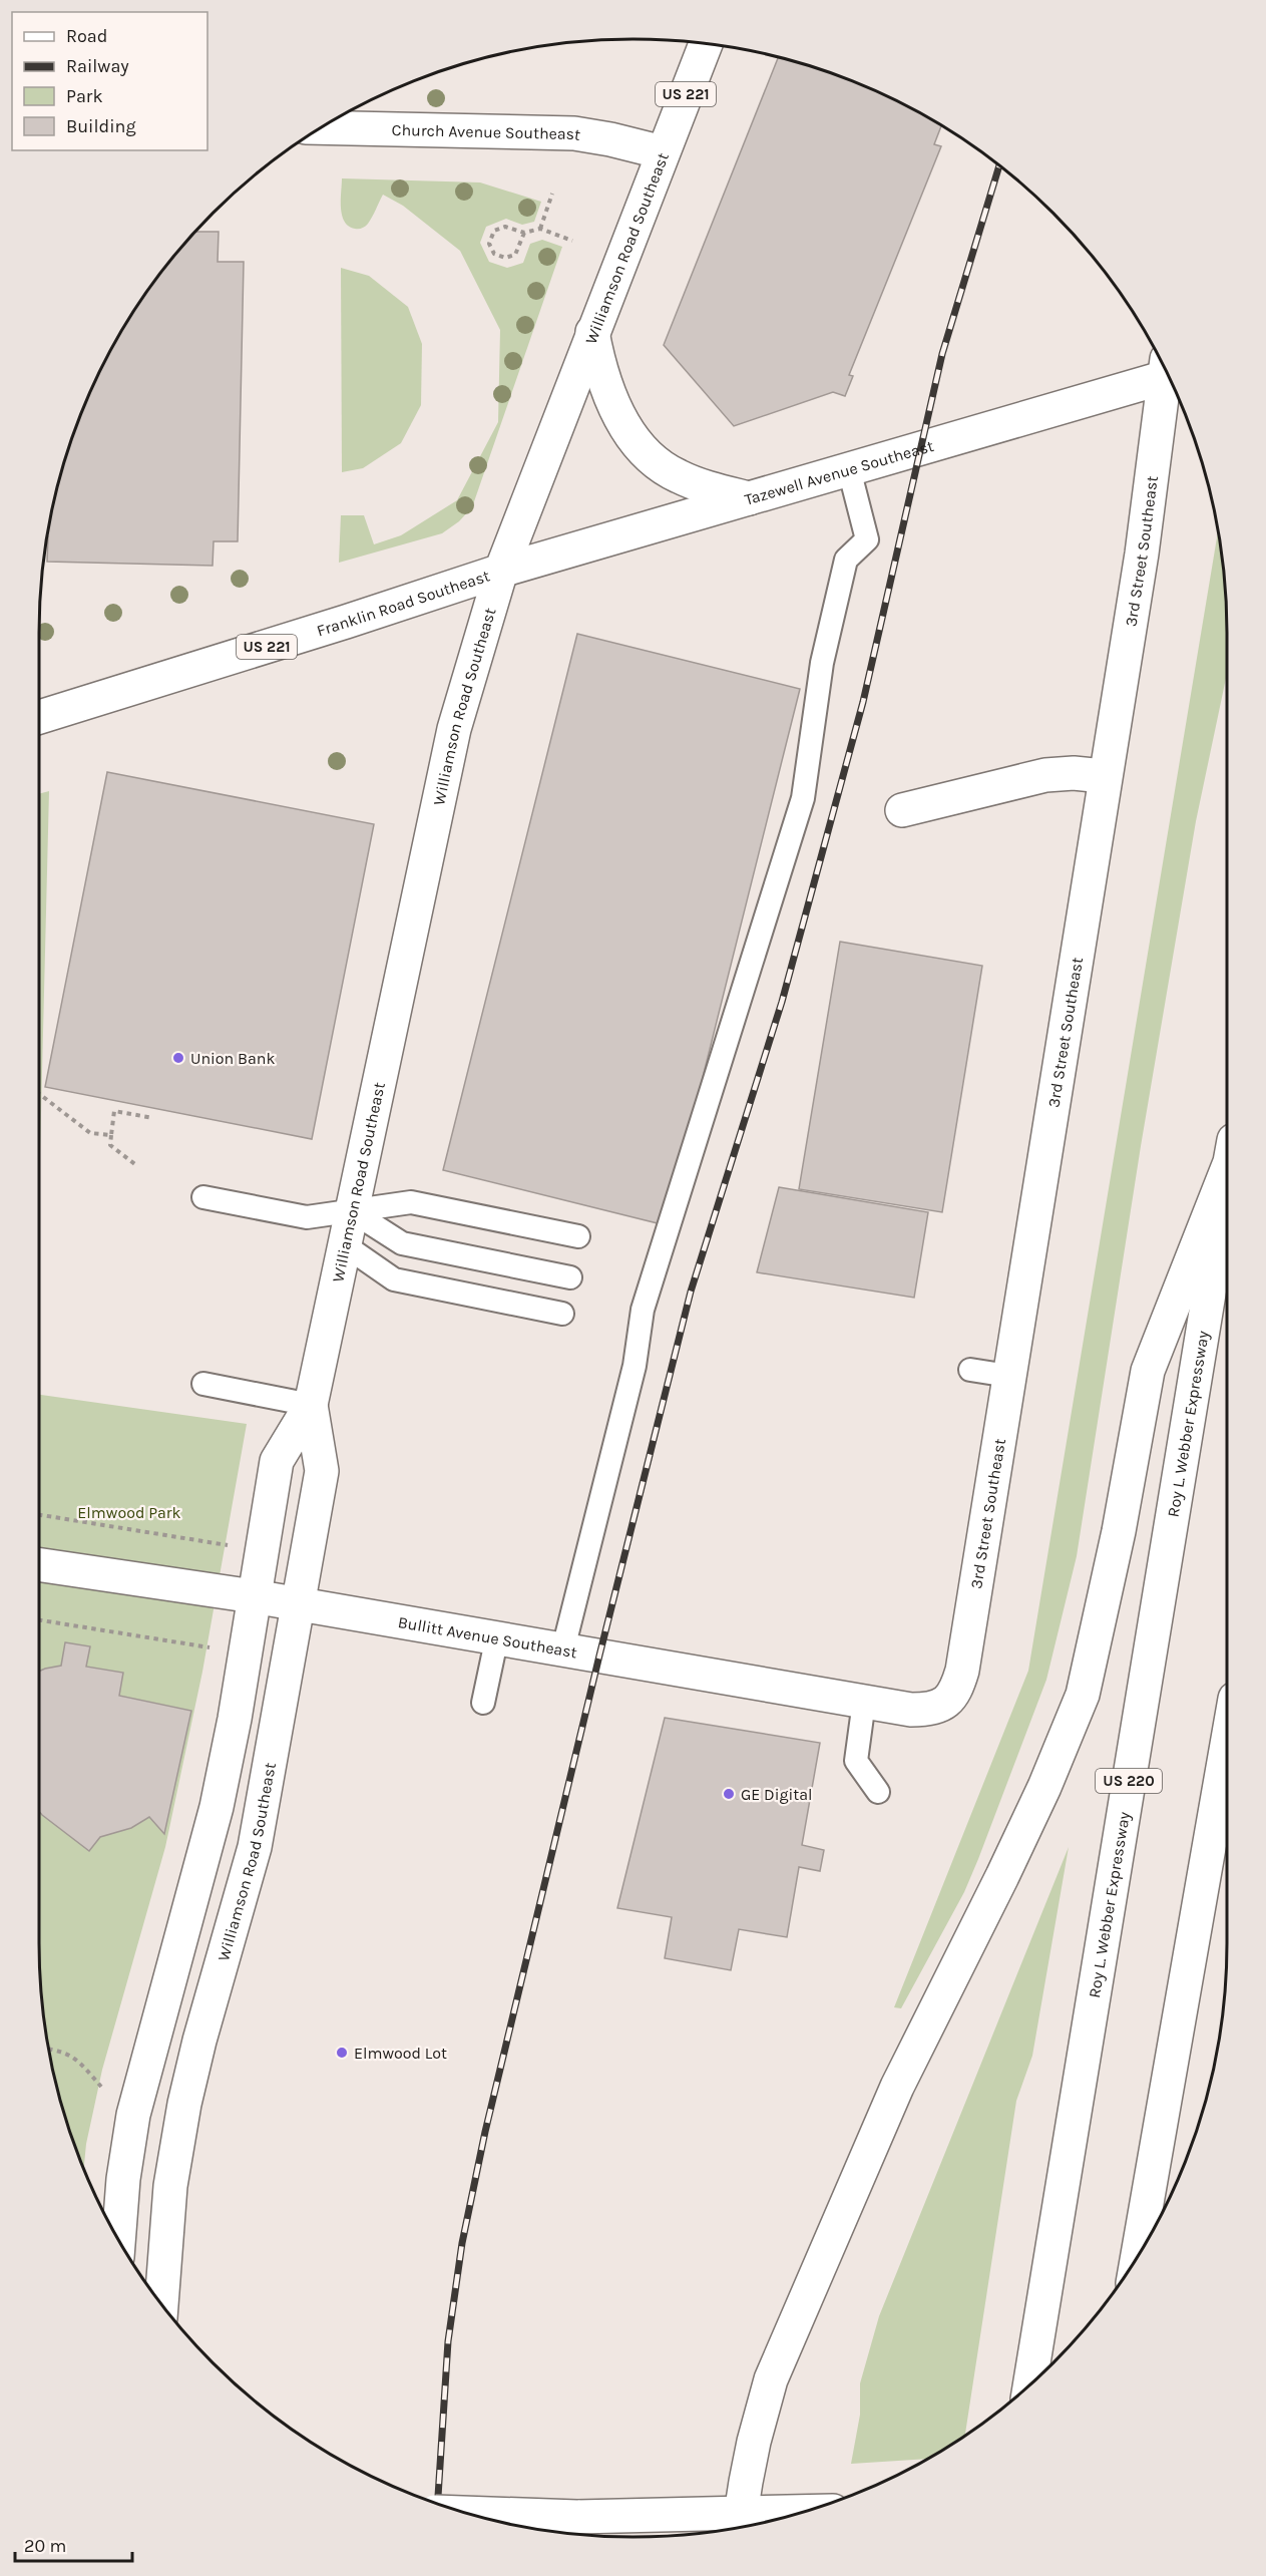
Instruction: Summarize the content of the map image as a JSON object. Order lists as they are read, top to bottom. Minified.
{"streets":{"main road":["US 221","Church Avenue Southeast","Williamson Road Southeast","Tazewell Avenue Southeast","3rd Street Southeast","Franklin Road Southeast","Roy L. Webber Expressway","Bullitt Avenue Southeast","US 220"]},"crossings":[["Church Avenue Southeast","Williamson Road Southeast"],["Williamson Road Southeast","Tazewell Avenue Southeast"],["Williamson Road Southeast","Franklin Road Southeast"],["Williamson Road Southeast","Bullitt Avenue Southeast"],["Tazewell Avenue Southeast","Franklin Road Southeast"],["3rd Street Southeast","Bullitt Avenue Southeast"]],"parks":["Elmwood Park"],"places":["Union Bank","GE Digital","Elmwood Lot"],"legend":["Road","Railway","Park","Building"],"scale_bar":"20 m"}
